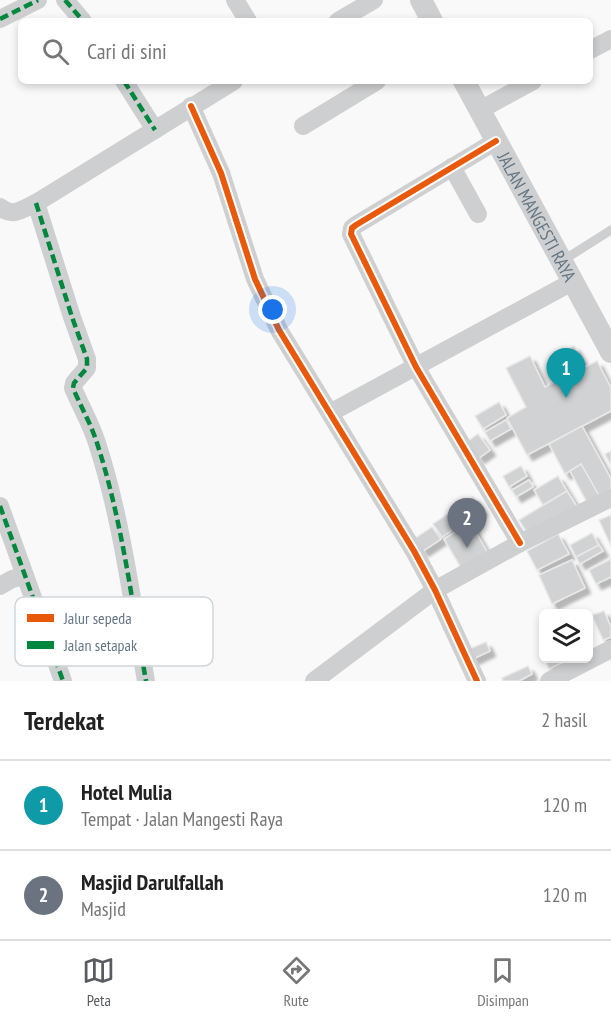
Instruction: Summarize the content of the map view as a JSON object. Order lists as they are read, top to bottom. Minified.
{"streets":{"street":["JALAN MANGESTI RAYA"]},"legend":["Jalur sepeda","Jalan setapak"],"page":{"search":"Cari di sini","pins":["1","2"],"heading":["Terdekat","2 hasil"],"list":[{"mark":"1","name":"Hotel Mulia","note":"Tempat · Jalan Mangesti Raya","value":"120 m"},{"mark":"2","name":"Masjid Darulfallah","note":"Masjid","value":"120 m"}],"nav":["Peta","Rute","Disimpan"]}}
